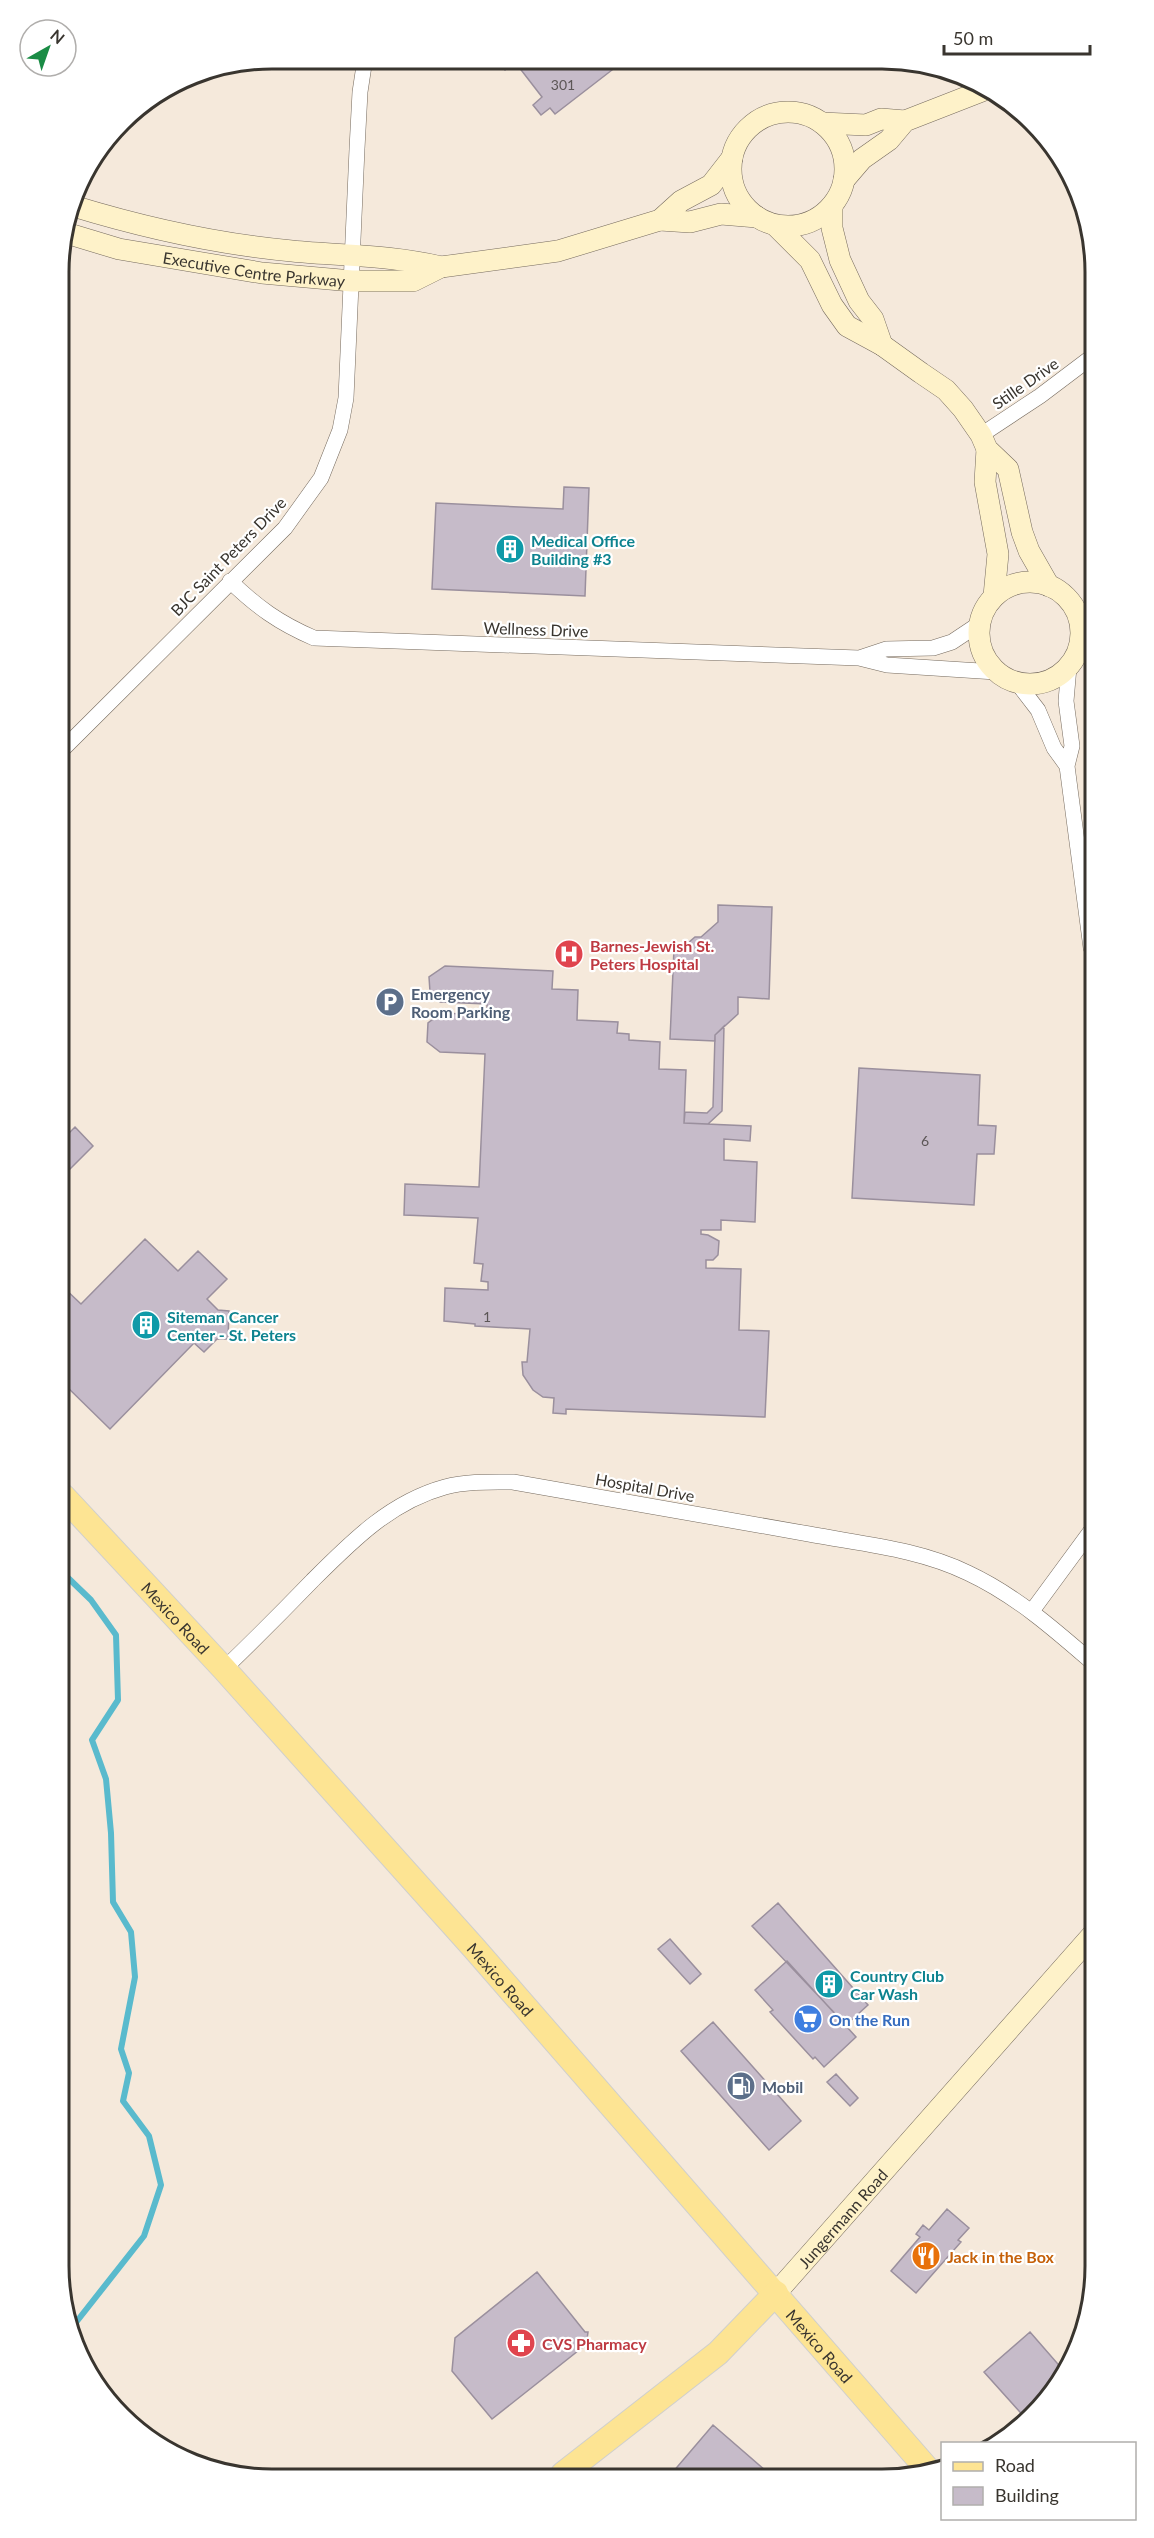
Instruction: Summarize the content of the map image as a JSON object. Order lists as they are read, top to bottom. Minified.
{"streets":{"main road":["Mexico Road","Jungermann Road"],"street":["Executive Centre Parkway","Stille Drive","BJC Saint Peters Drive","Wellness Drive","Hospital Drive"]},"crossings":[["Executive Centre Parkway","BJC Saint Peters Drive"],["BJC Saint Peters Drive","Wellness Drive"],["Hospital Drive","Mexico Road"],["Mexico Road","Jungermann Road"]],"places":{"building":["Medical Office Building #3","Siteman Cancer Center - St. Peters","Country Club Car Wash"],"hospital":["Barnes-Jewish St. Peters Hospital"],"parking":["Emergency Room Parking"],"supermarket":["On the Run"],"fuel station":["Mobil"],"restaurant":["Jack in the Box"],"pharmacy":["CVS Pharmacy"]},"house_numbers":["301","6","1"],"legend":["Road","Building"],"scale_bar":"50 m","north":"top right"}
